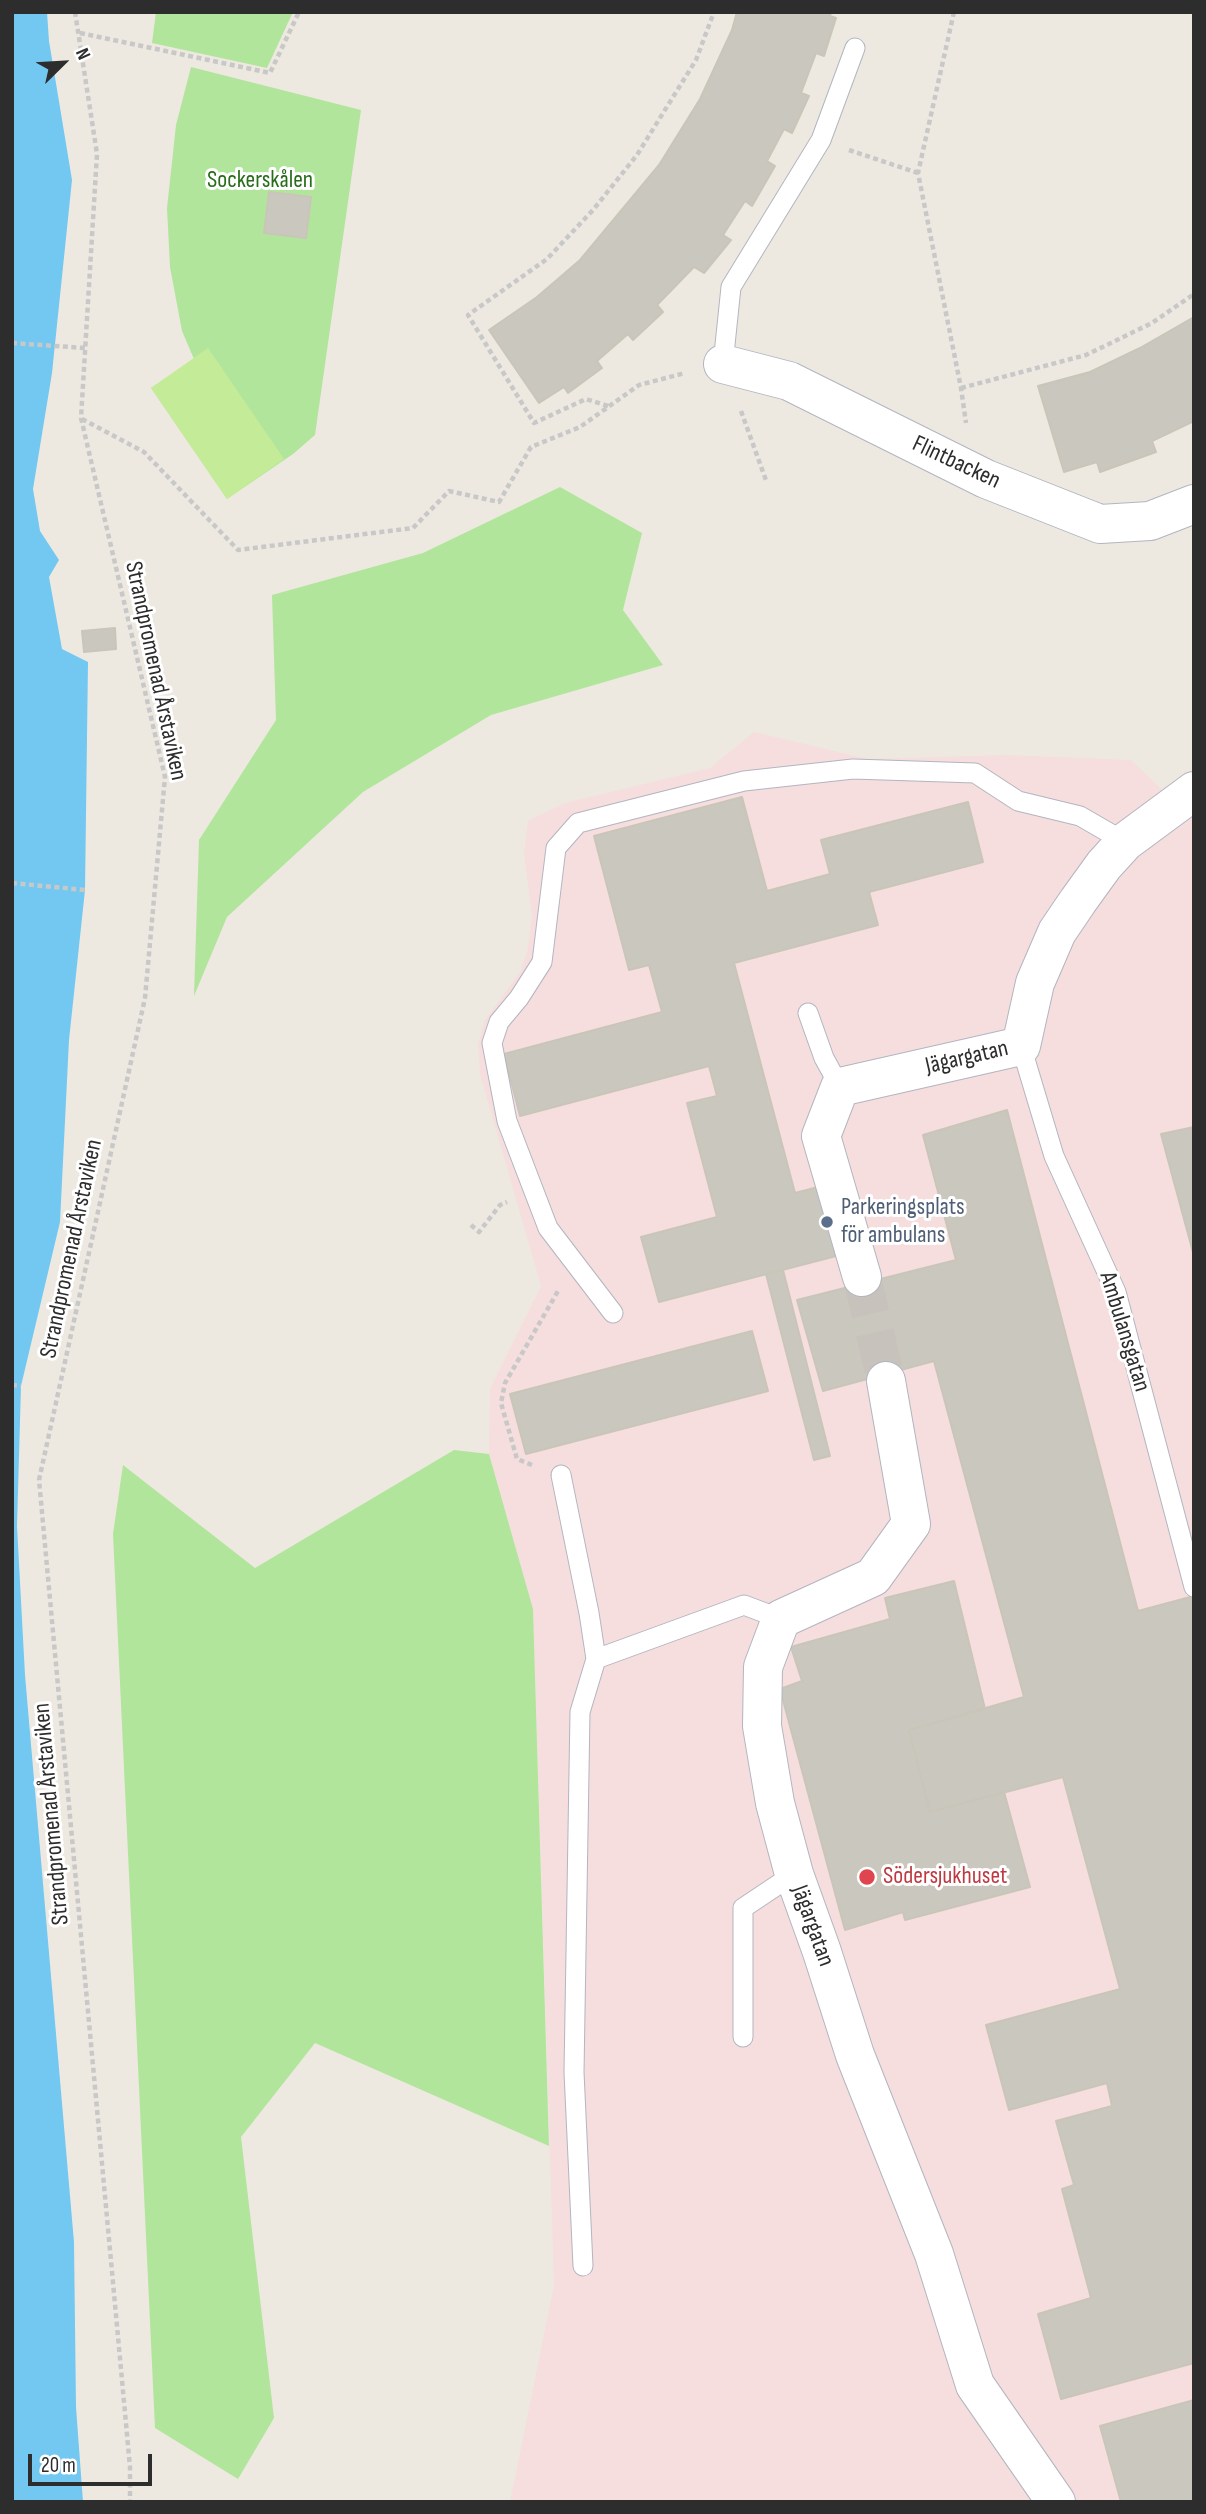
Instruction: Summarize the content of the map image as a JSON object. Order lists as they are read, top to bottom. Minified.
{"streets":{"street":["Flintbacken","Jägargatan"],"lane":["Ambulansgatan"],"path":["Strandpromenad Årstaviken"]},"crossings":[["Jägargatan","Ambulansgatan"]],"parks":["Sockerskålen"],"places":["Parkeringsplats för ambulans","Södersjukhuset"],"scale_bar":"20 m","north":"top right"}
